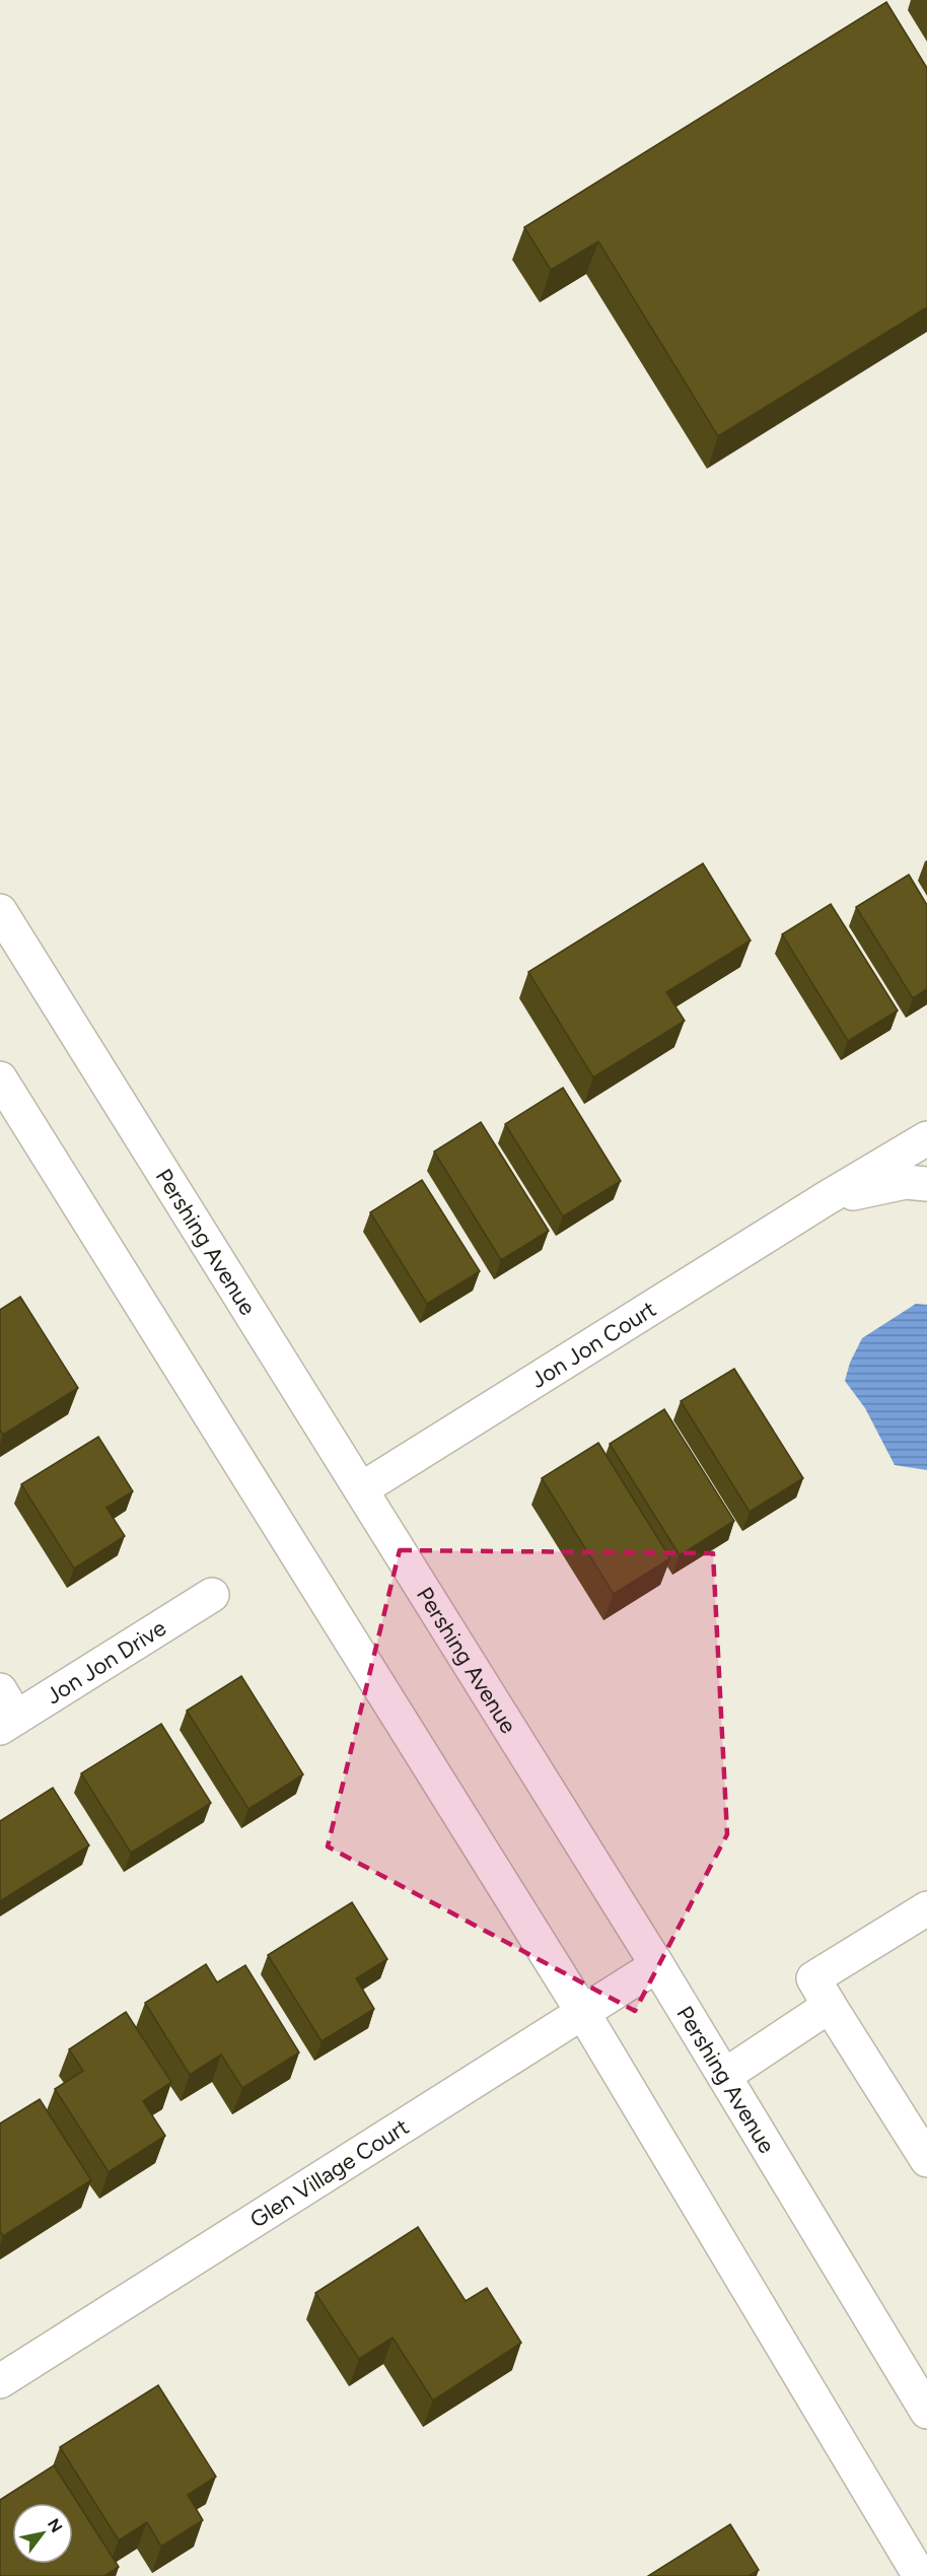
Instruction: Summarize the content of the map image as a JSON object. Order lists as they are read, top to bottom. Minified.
{"streets":{"street":["Pershing Avenue","Jon Jon Court","Jon Jon Drive","Glen Village Court"]},"crossings":[["Pershing Avenue","Jon Jon Court"],["Pershing Avenue","Glen Village Court"]],"north":"top right"}
